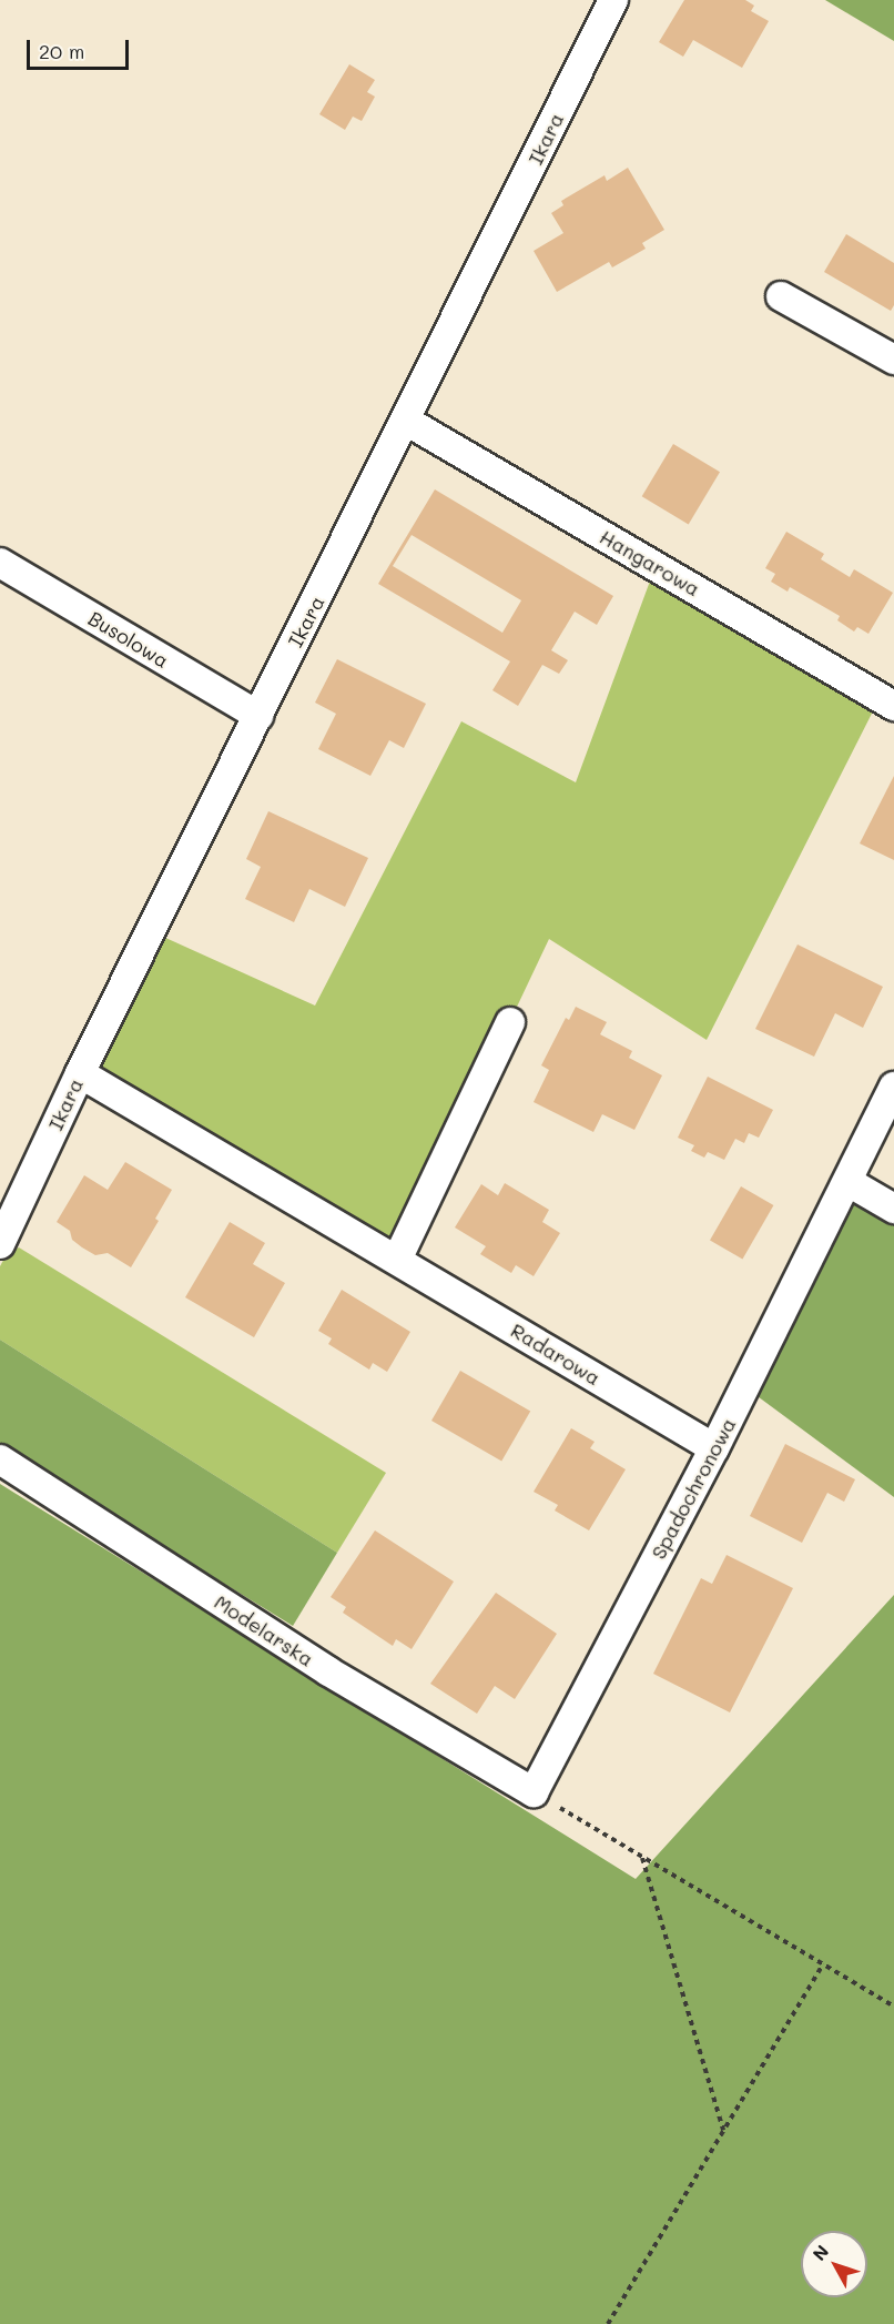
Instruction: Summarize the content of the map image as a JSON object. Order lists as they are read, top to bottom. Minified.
{"streets":{"street":["Ikara","Hangarowa","Busolowa","Radarowa","Spadochronowa","Modelarska"]},"crossings":[["Ikara","Hangarowa"],["Ikara","Busolowa"],["Ikara","Radarowa"],["Radarowa","Spadochronowa"],["Spadochronowa","Modelarska"]],"scale_bar":"20 m","north":"top left"}
